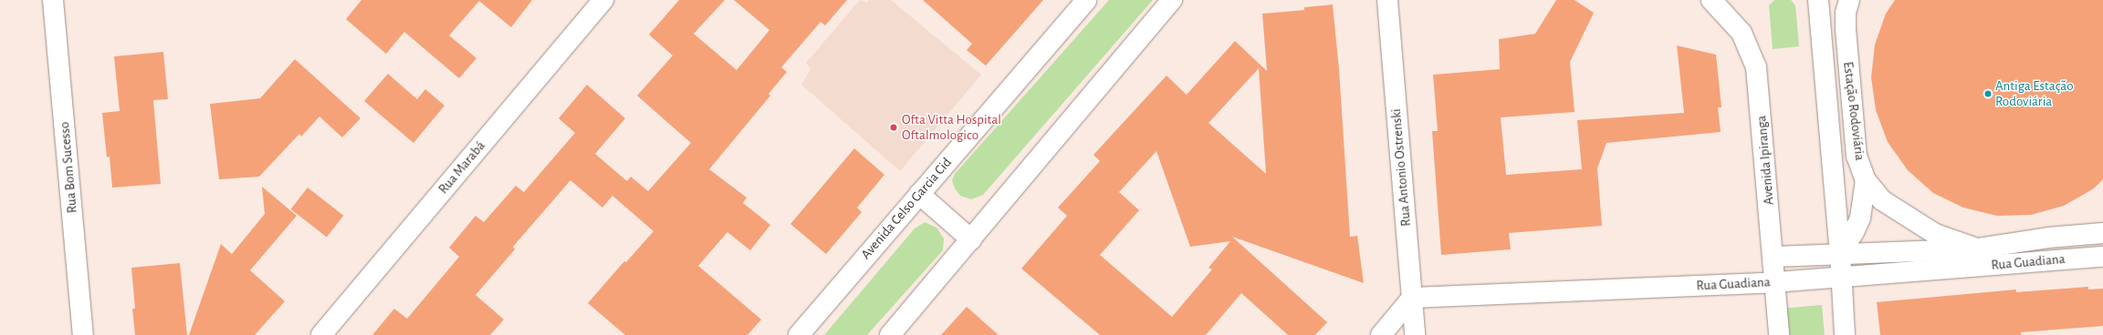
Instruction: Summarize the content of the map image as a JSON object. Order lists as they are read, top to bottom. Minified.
{"streets":{"street":["Estação Rodoviária","Avenida Ipiranga","Rua Bom Sucesso","Rua Marabá","Rua Antonio Ostrenski","Avenida Celso Garcia Cid","Rua Guadiana"]},"crossings":[["Avenida Ipiranga","Rua Guadiana"],["Rua Antonio Ostrenski","Rua Guadiana"]],"places":["Antiga Estação Rodoviária","Ofta Vitta Hospital Oftalmologico"]}
